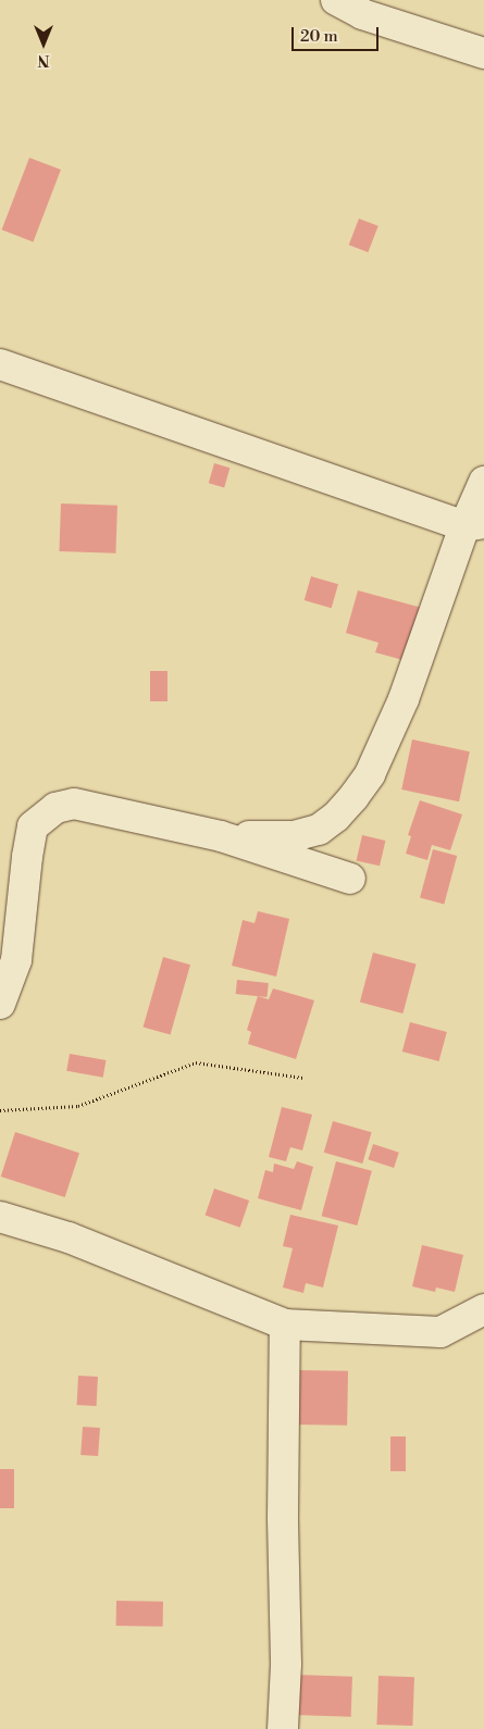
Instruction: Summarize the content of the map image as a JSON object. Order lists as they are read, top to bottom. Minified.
{"scale_bar":"20 m","north":"bottom"}
